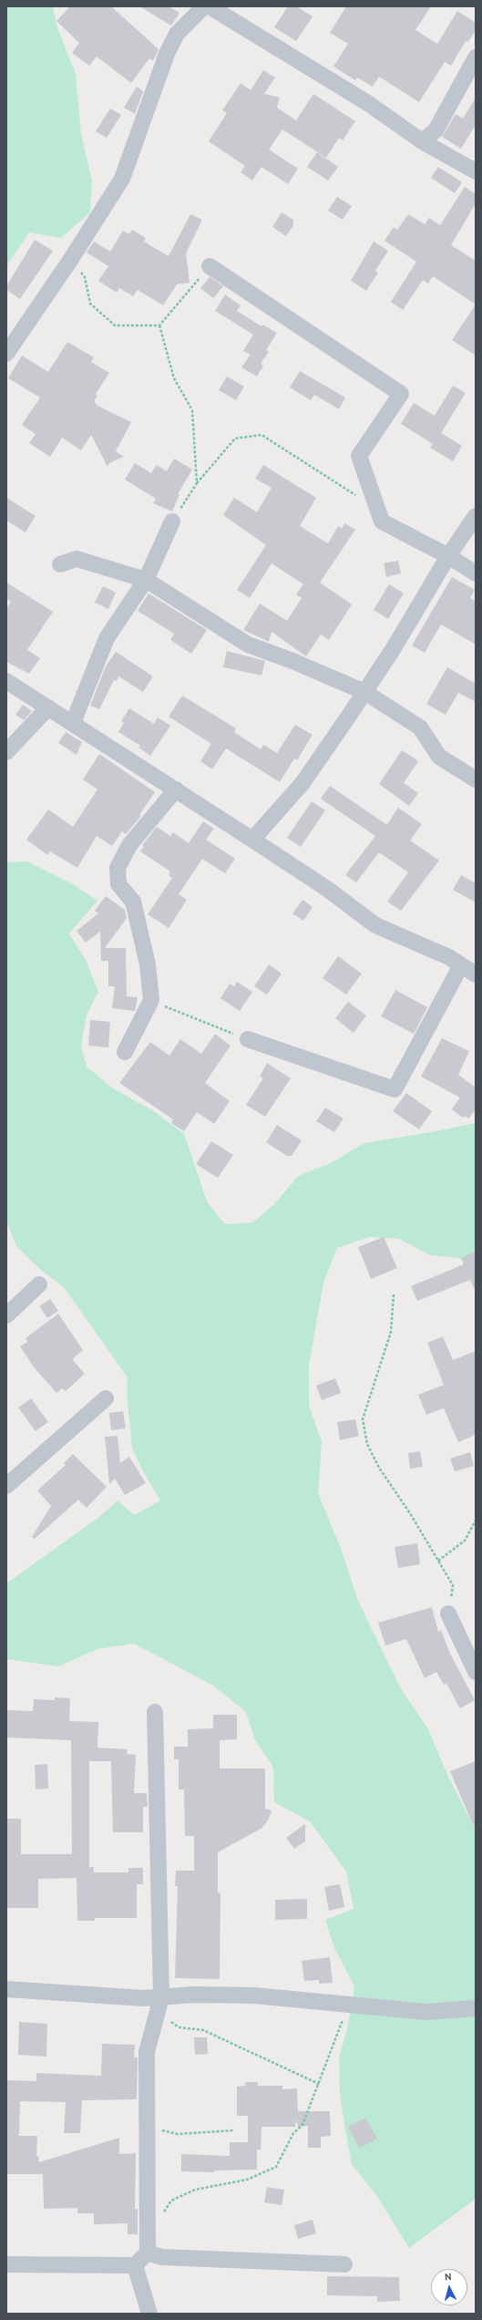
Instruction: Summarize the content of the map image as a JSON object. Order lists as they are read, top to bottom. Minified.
{"north":"top"}
